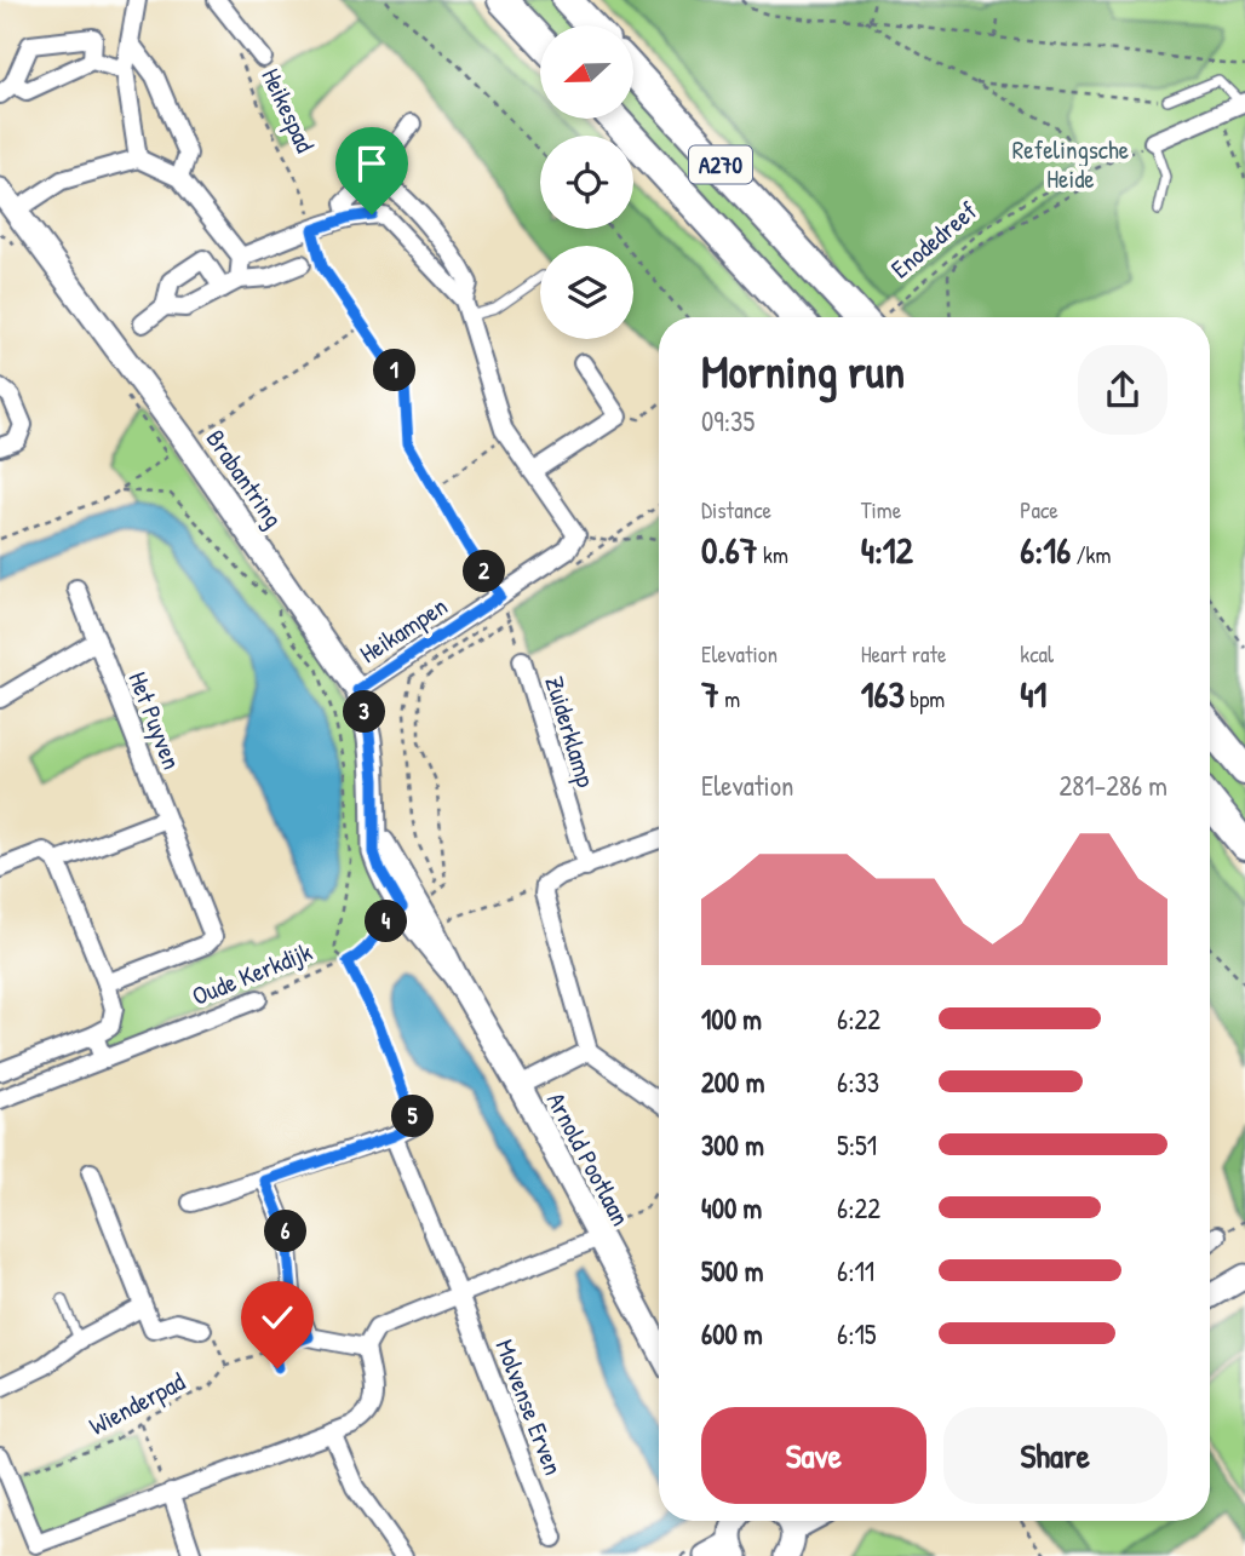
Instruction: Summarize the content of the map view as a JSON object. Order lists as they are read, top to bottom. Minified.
{"streets":{"highway":["A270"],"street":["Brabantring","Heikampen","Het Puyven","Zuiderklamp","Oude Kerkdijk","Arnold Pootlaan","Molvense Erven"],"path":["Heikespad","Enodedreef","Wienderpad"]},"crossings":[["Heikespad","Heikampen"],["Brabantring","Heikampen"],["Brabantring","Oude Kerkdijk"],["Brabantring","Arnold Pootlaan"],["Heikampen","Zuiderklamp"],["Oude Kerkdijk","Arnold Pootlaan"]],"parks":["Refelingsche Heide"],"north":"left","page":{"heading":["Morning run","09:35"],"pins":["1","2","3","4","5","6"],"stats":[["Distance","0.67 km"],["Time","4:12"],["Pace","6:16 /km"],["Elevation","7 m"],["Heart rate","163 bpm"],["kcal","41"]],"chart":["Elevation","281–286 m"],"list":[{"name":"100 m","note":"6:22"},{"name":"200 m","note":"6:33"},{"name":"300 m","note":"5:51"},{"name":"400 m","note":"6:22"},{"name":"500 m","note":"6:11"},{"name":"600 m","note":"6:15"}],"buttons":["Save","Share"]}}
